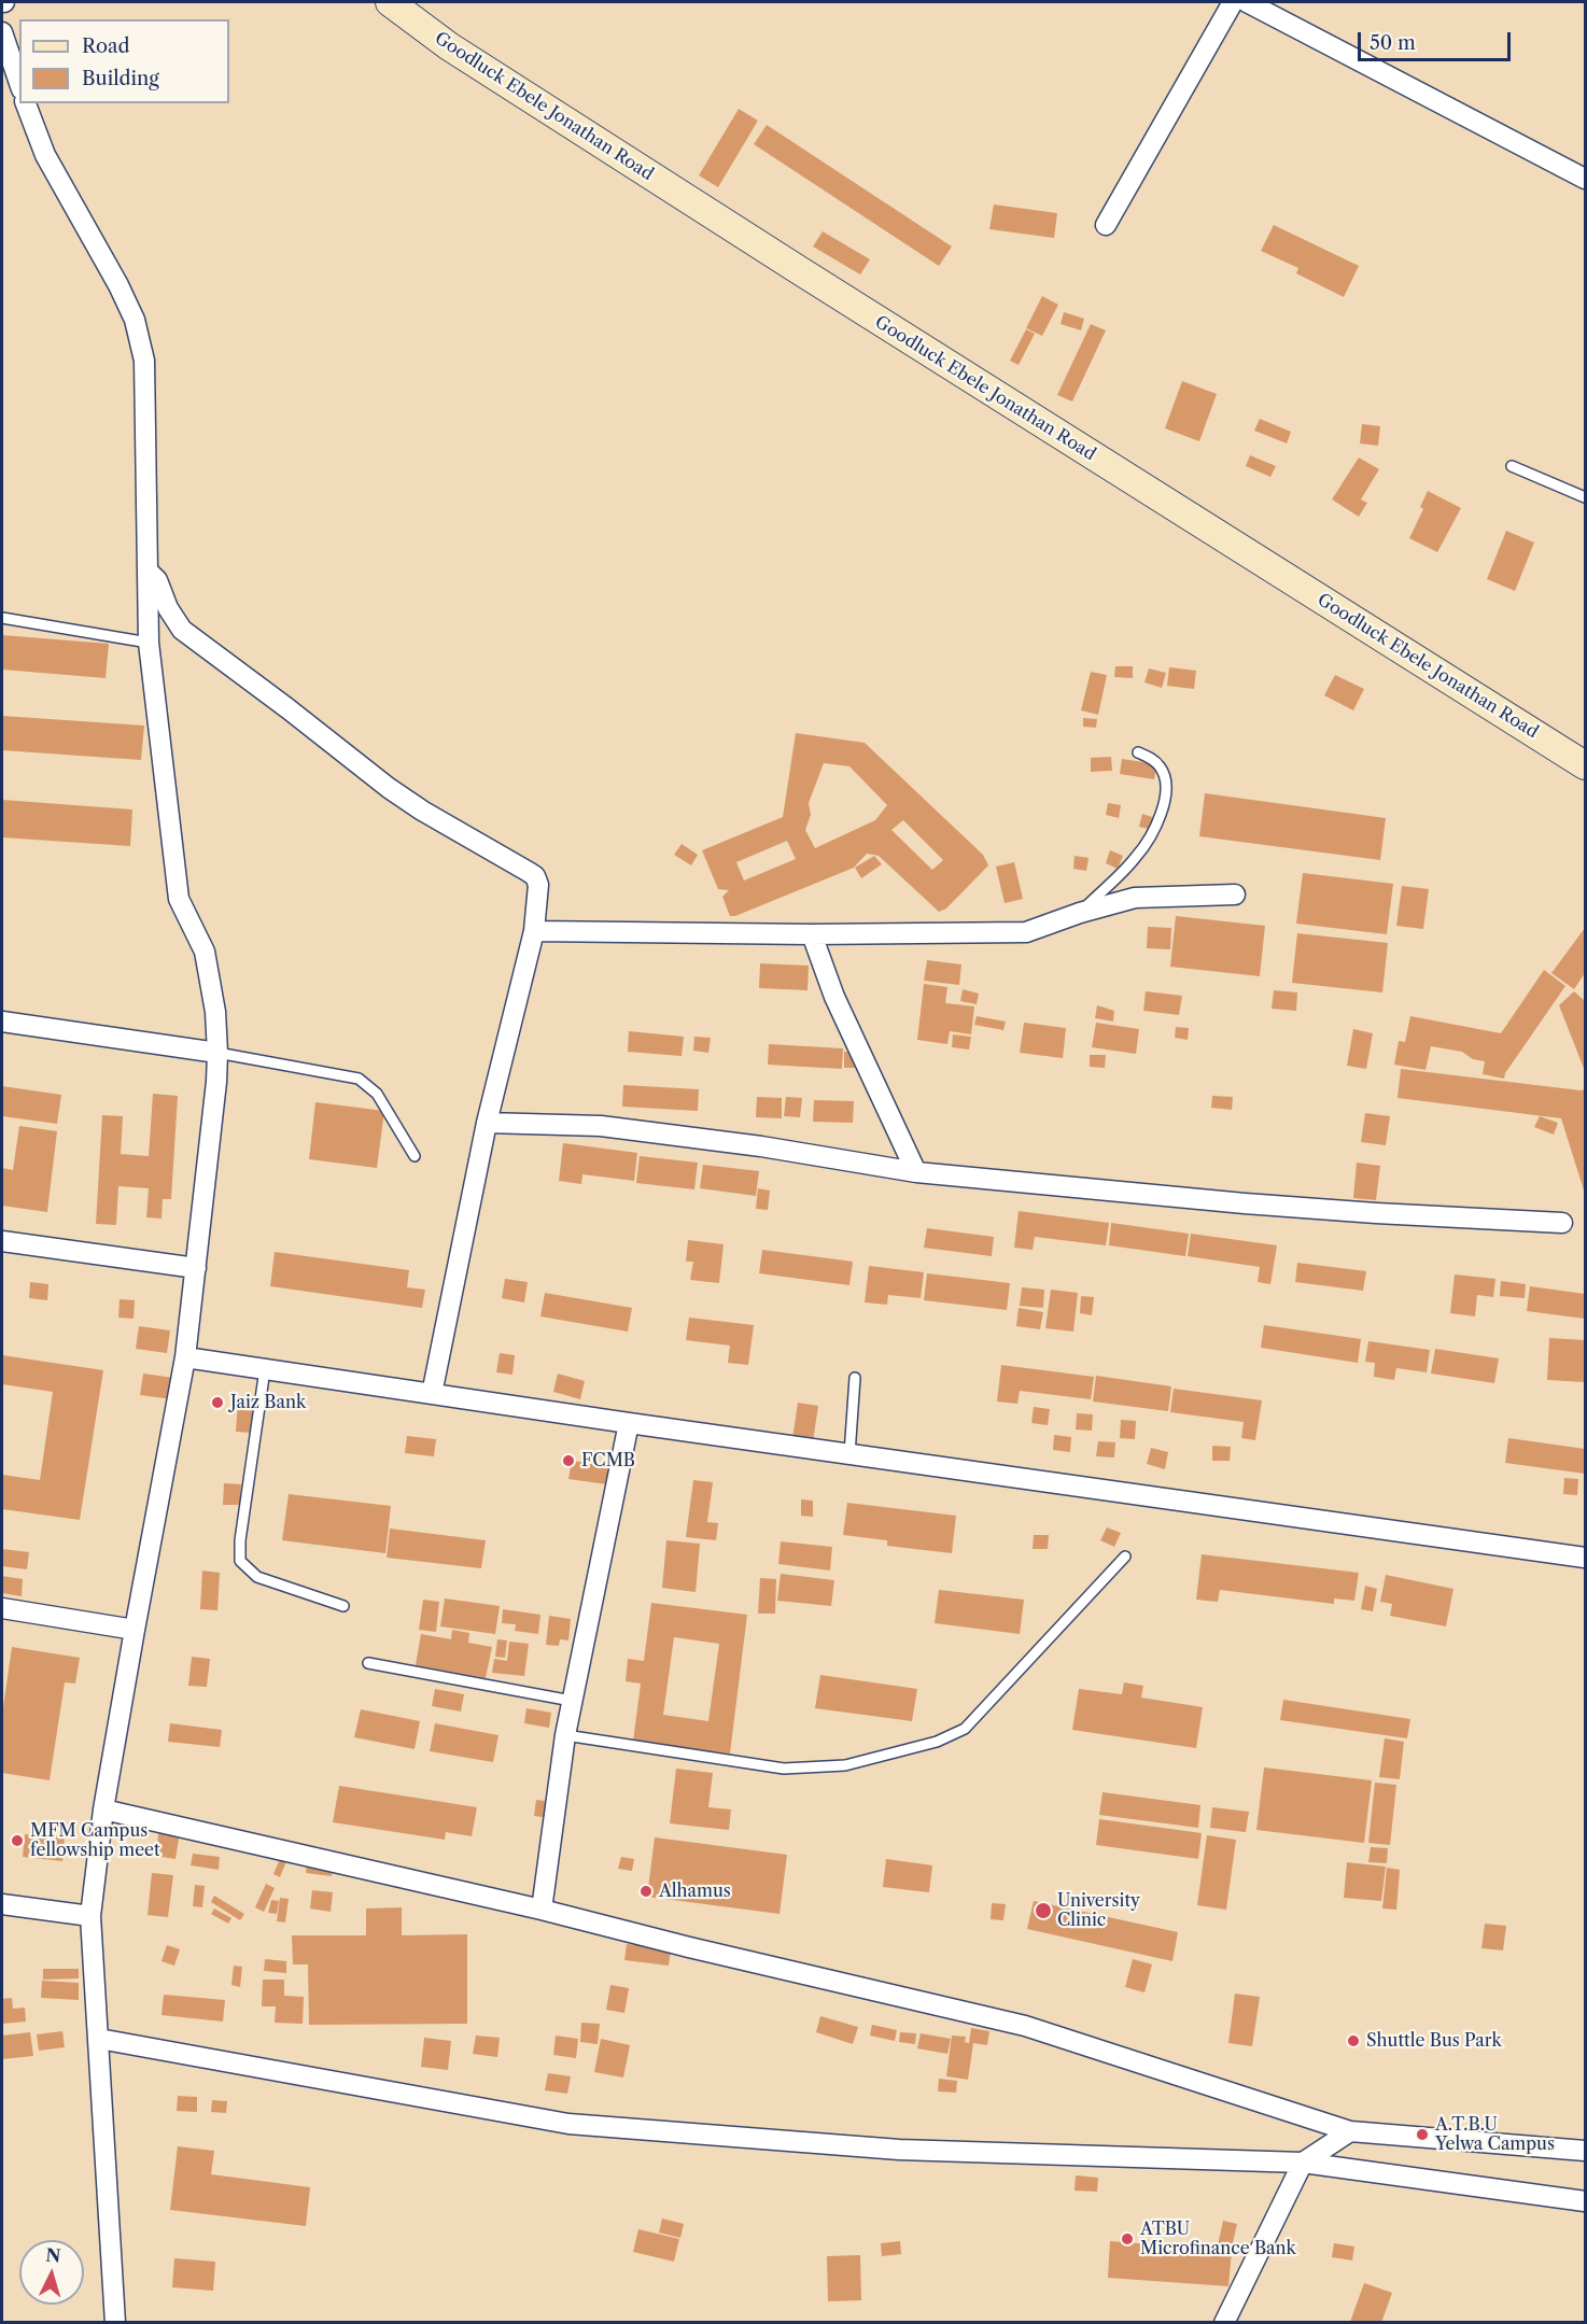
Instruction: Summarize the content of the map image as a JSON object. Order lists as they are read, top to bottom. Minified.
{"streets":{"main road":["Goodluck Ebele Jonathan Road"]},"places":["Jaiz Bank","FCMB","MFM Campus fellowship meet","Alhamus","University Clinic","Shuttle Bus Park","A.T.B.U Yelwa Campus","ATBU Microfinance Bank"],"legend":["Road","Building"],"scale_bar":"50 m","north":"top"}
